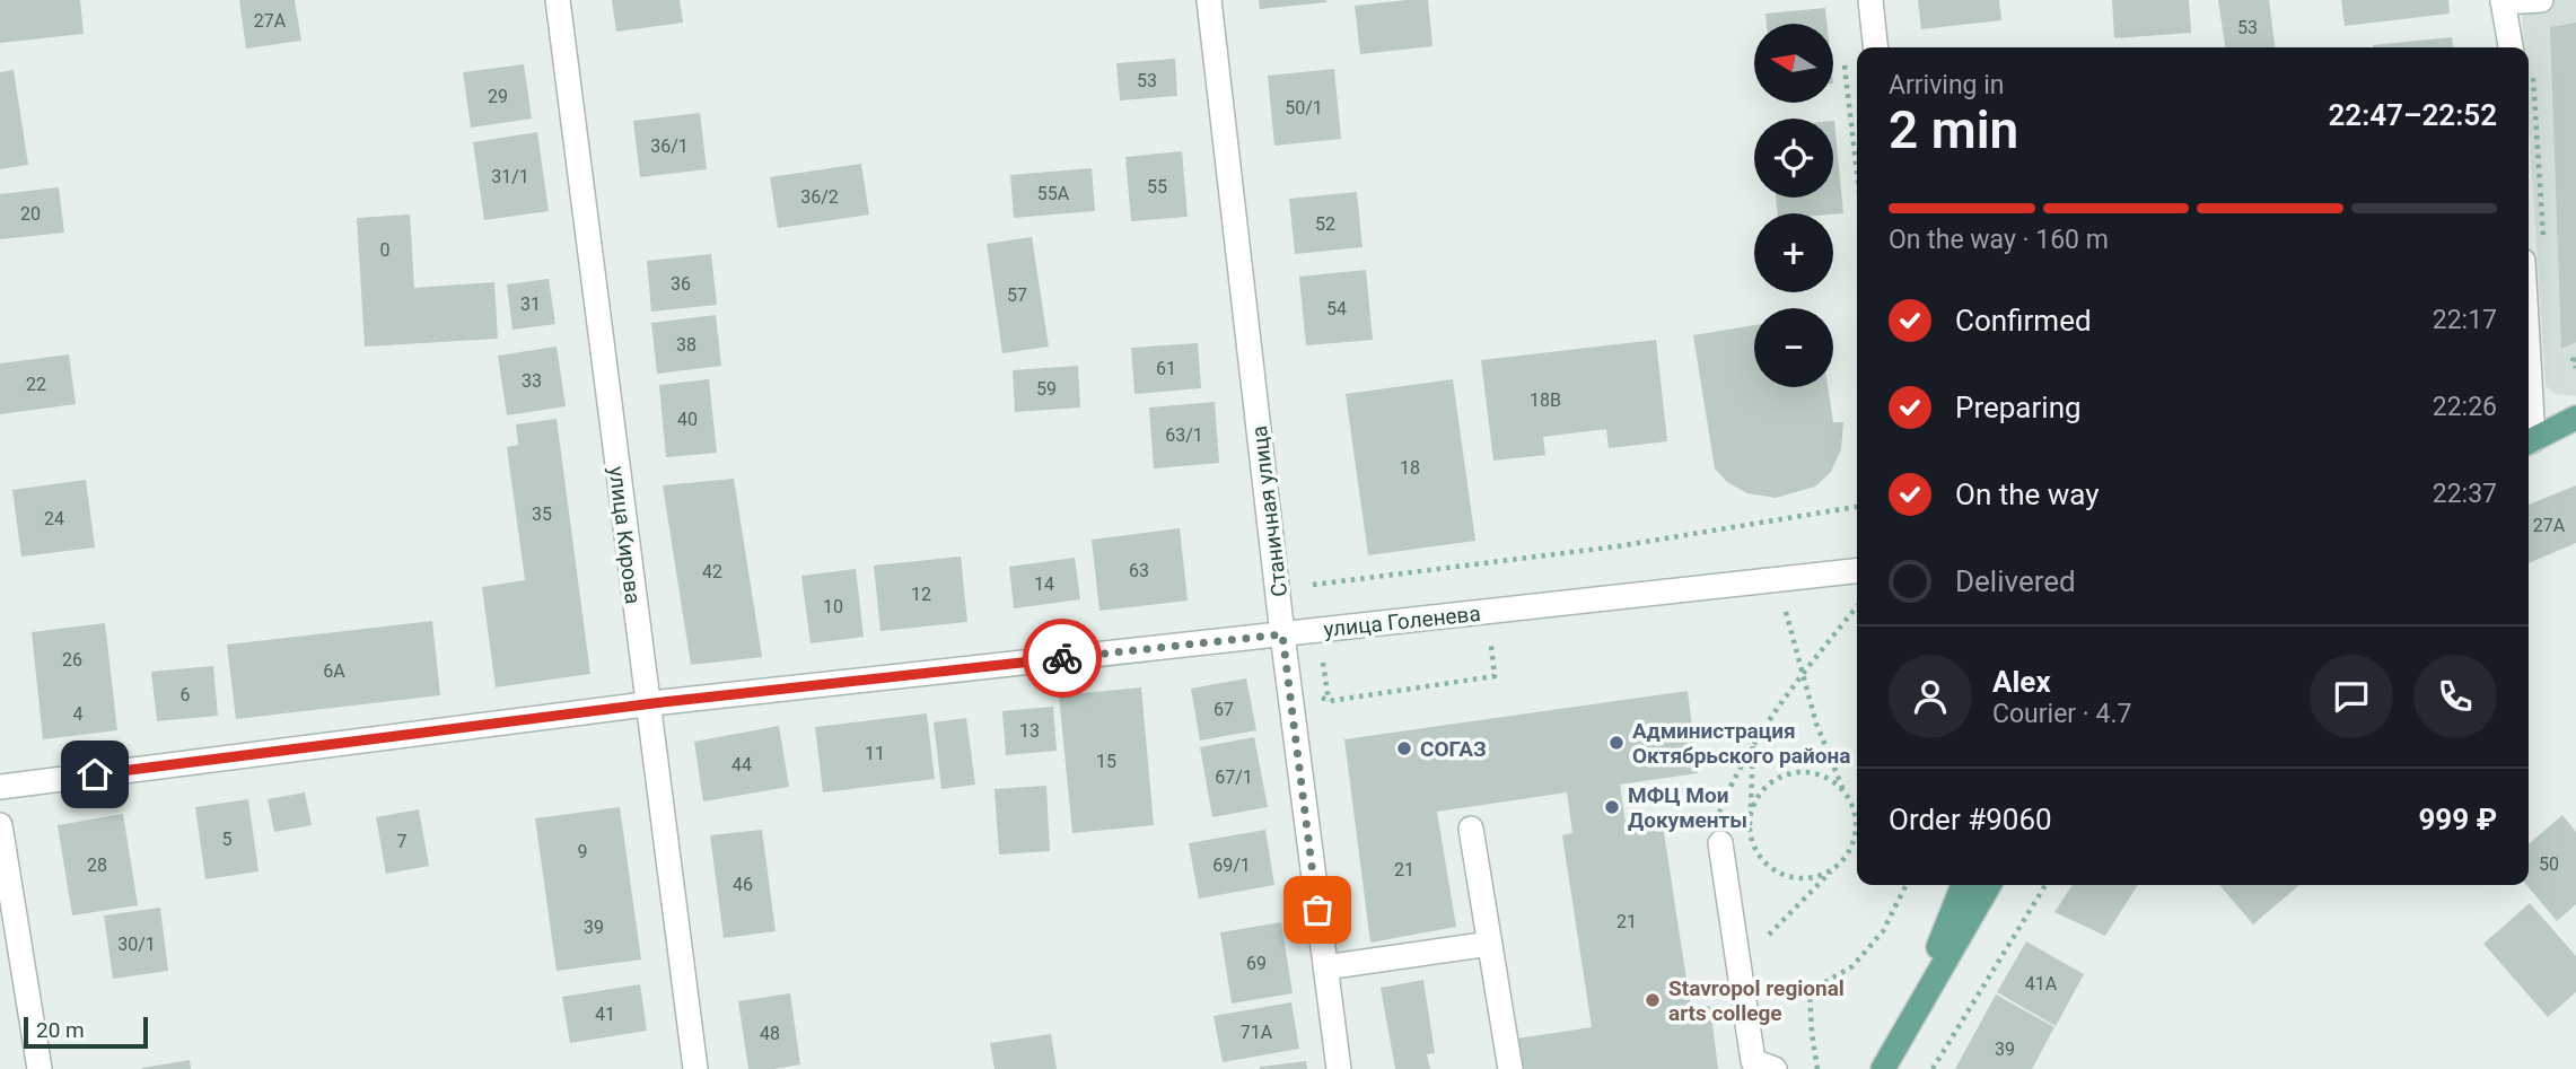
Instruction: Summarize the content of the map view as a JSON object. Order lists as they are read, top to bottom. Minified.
{"streets":{"street":["Станичная улица","улица Кирова","улица Голенева"]},"crossings":[["Станичная улица","улица Голенева"],["улица Кирова","улица Голенева"]],"places":["Администрация Октябрьского района","СОГАЗ","МФЦ Мои Документы","Stavropol regional arts college"],"house_numbers":["27А","53","53","29","50/1","36/1","31/1","55","55А","36/2","20","52","0","36","57","31","54","38","61","33","22","59","18В","40","63/1","18","35","24","27А","63","42","14","12","10","26","6А","6","67","4","13","11","15","44","67/1","5","7","9","50","28","69/1","21","46","21","39","30/1","69","41А","41","71А","48","39"],"scale_bar":"20 m","north":"left","page":{"map_buttons":["+","−"],"heading":["2 min","Arriving in","22:47–22:52"],"panel":["Alex","Courier · 4.7","Order #9060","999 ₽"],"bar":"On the way · 160 m","list":[["Confirmed","22:17"],["Preparing","22:26"],["On the way","22:37"],"Delivered"],"scale":"20 m"}}
